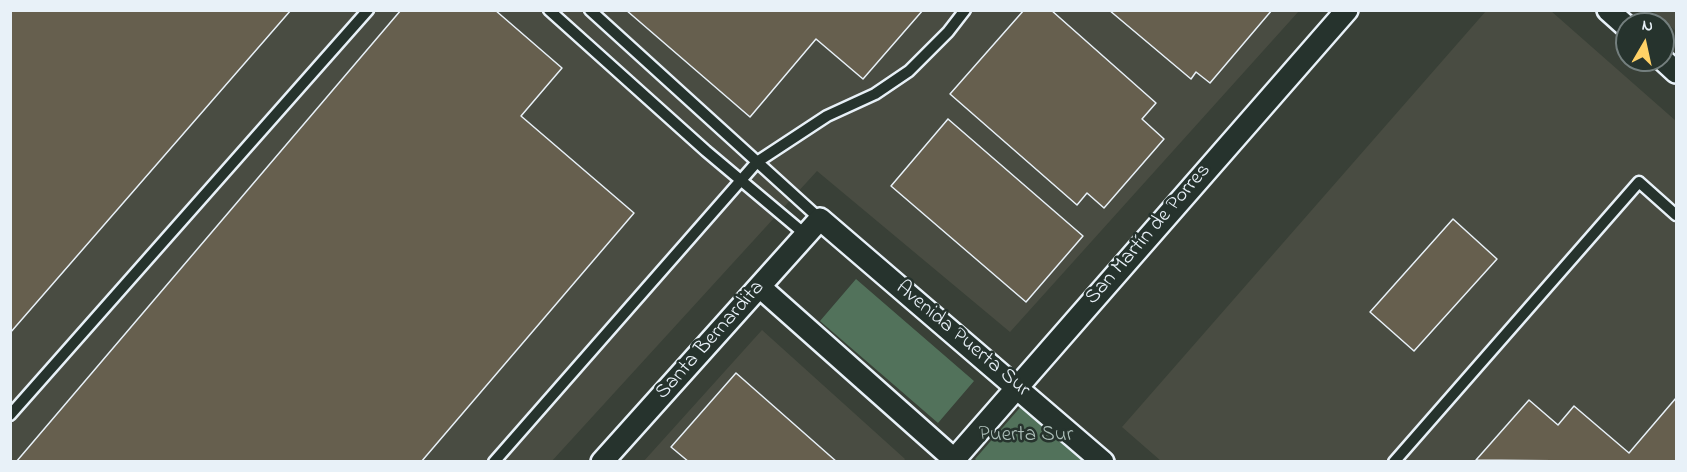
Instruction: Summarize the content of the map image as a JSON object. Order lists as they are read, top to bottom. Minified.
{"streets":{"street":["San Martín de Porres","Avenida Puerta Sur","Santa Bernardita"]},"crossings":[["San Martín de Porres","Avenida Puerta Sur"],["Avenida Puerta Sur","Santa Bernardita"]],"parks":["Puerta Sur"],"north":"top"}
